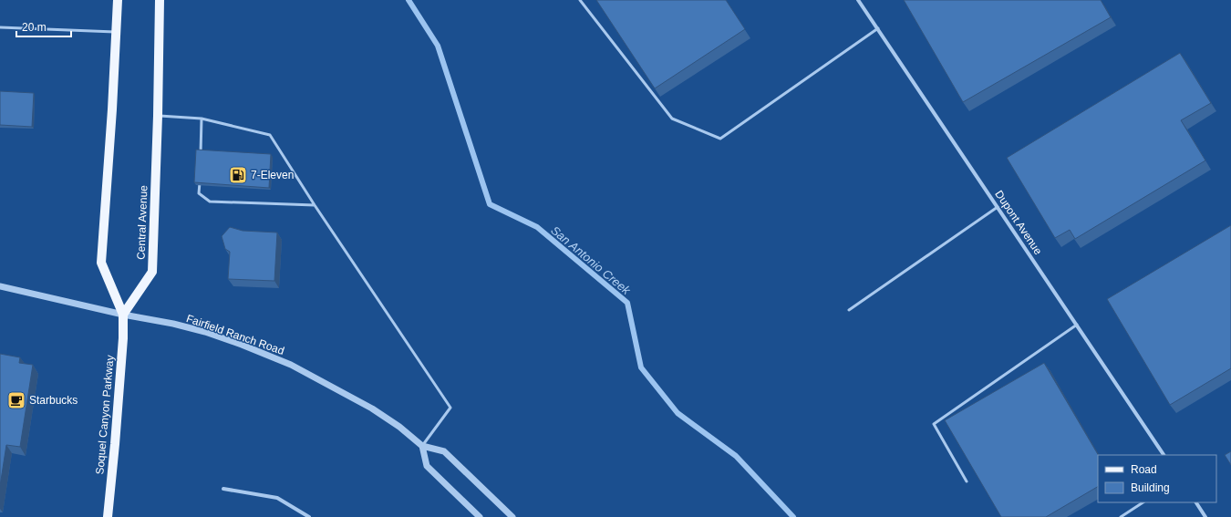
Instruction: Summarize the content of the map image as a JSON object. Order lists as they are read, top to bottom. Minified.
{"streets":{"main road":["Central Avenue","Soquel Canyon Parkway"],"street":["Dupont Avenue","Fairfield Ranch Road"]},"crossings":[["Central Avenue","Fairfield Ranch Road"],["Central Avenue","Soquel Canyon Parkway"],["Fairfield Ranch Road","Soquel Canyon Parkway"]],"water":["San Antonio Creek"],"places":{"fuel station":["7-Eleven"],"cafe":["Starbucks"]},"legend":["Road","Building"],"scale_bar":"20 m"}
